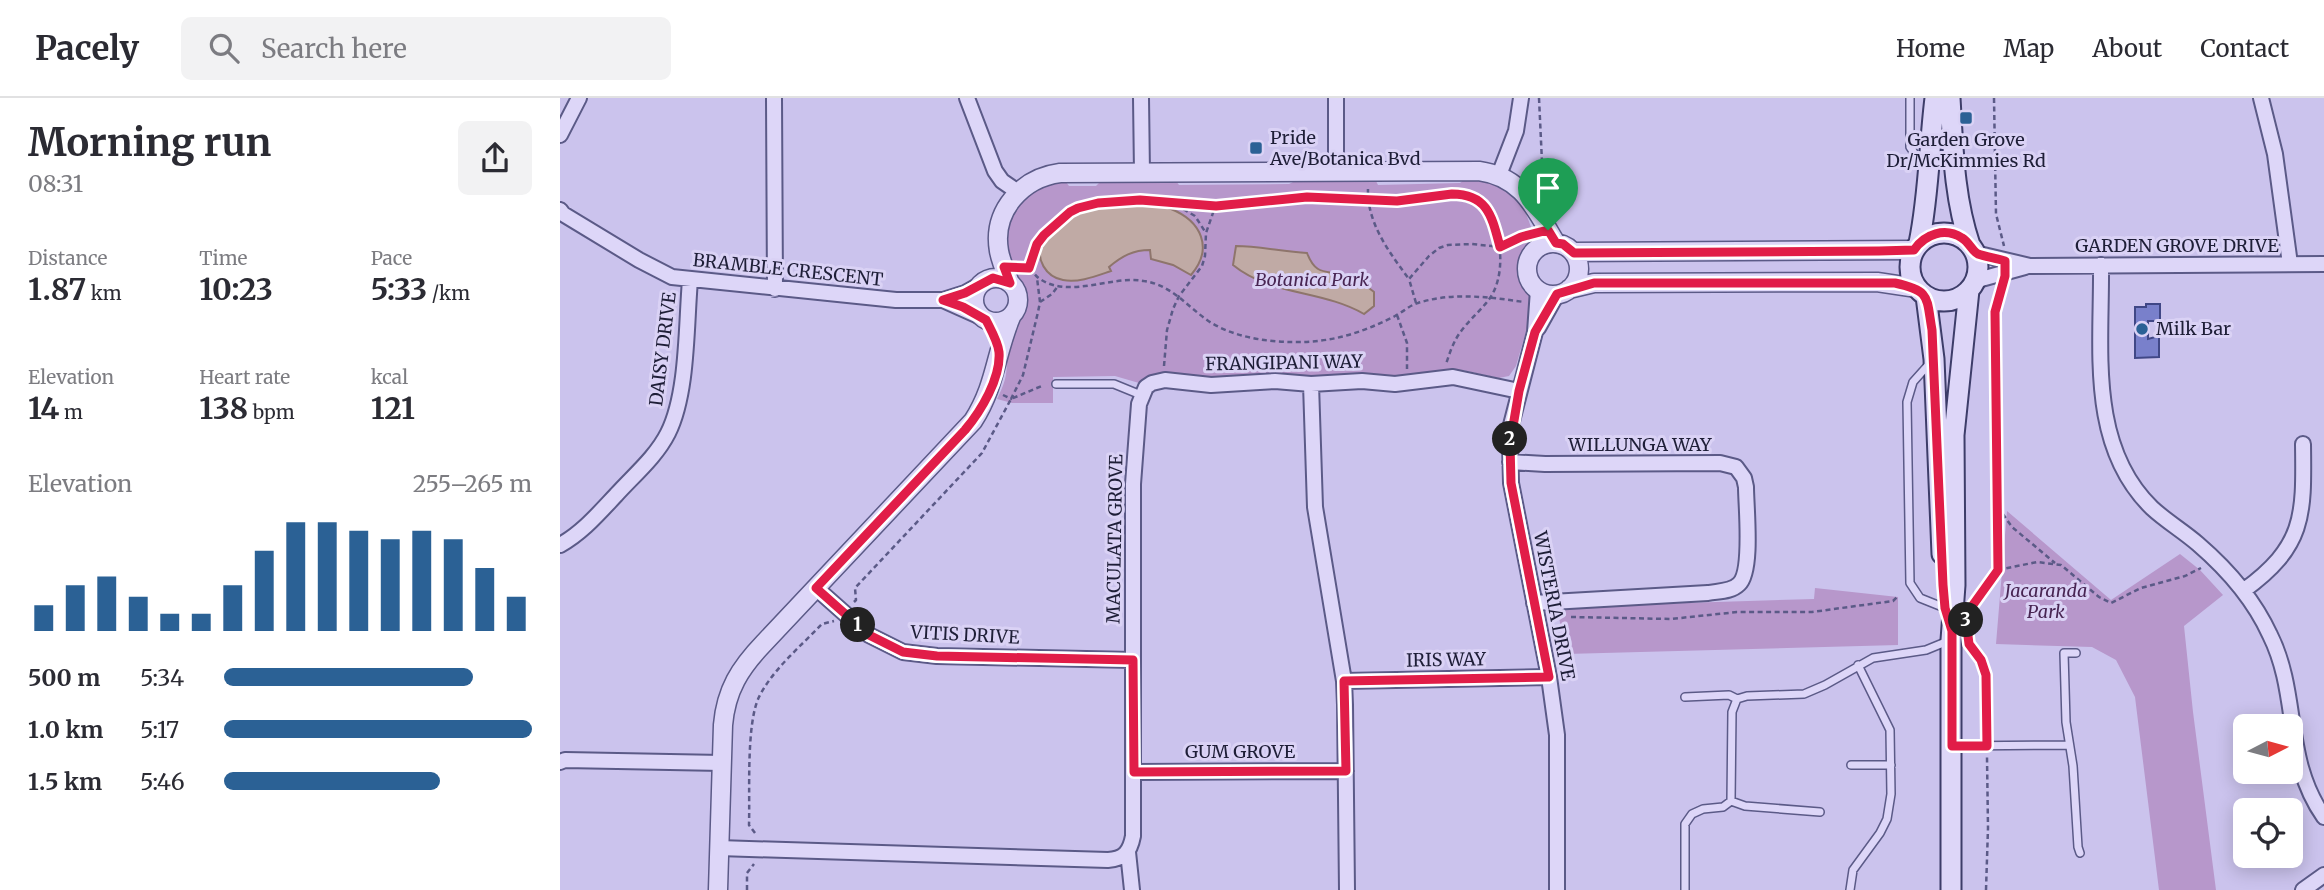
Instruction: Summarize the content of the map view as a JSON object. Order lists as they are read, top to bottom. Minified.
{"streets":{"street":["GARDEN GROVE DRIVE","BRAMBLE CRESCENT","DAISY DRIVE","FRANGIPANI WAY","WILLUNGA WAY","MACULATA GROVE","WISTERIA DRIVE","VITIS DRIVE","IRIS WAY","GUM GROVE"]},"crossings":[["BRAMBLE CRESCENT","DAISY DRIVE"],["FRANGIPANI WAY","WISTERIA DRIVE"],["WILLUNGA WAY","WISTERIA DRIVE"],["MACULATA GROVE","VITIS DRIVE"],["MACULATA GROVE","GUM GROVE"],["WISTERIA DRIVE","IRIS WAY"]],"parks":["Botanica Park","Jacaranda Park"],"places":{"transit":["Garden Grove Dr/McKimmies Rd","Pride Ave/Botanica Bvd"],"other":["Milk Bar"]},"north":"right","page":{"header":"Pacely","search":"Search here","nav":["Home","Map","About","Contact"],"heading":["Morning run","08:31"],"stats":[["Distance","1.87 km"],["Time","10:23"],["Pace","5:33 /km"],["Elevation","14 m"],["Heart rate","138 bpm"],["kcal","121"]],"pins":["2","3","1"],"chart":["Elevation","255–265 m"],"list":[{"name":"500 m","note":"5:34"},{"name":"1.0 km","note":"5:17"},{"name":"1.5 km","note":"5:46"}]}}
